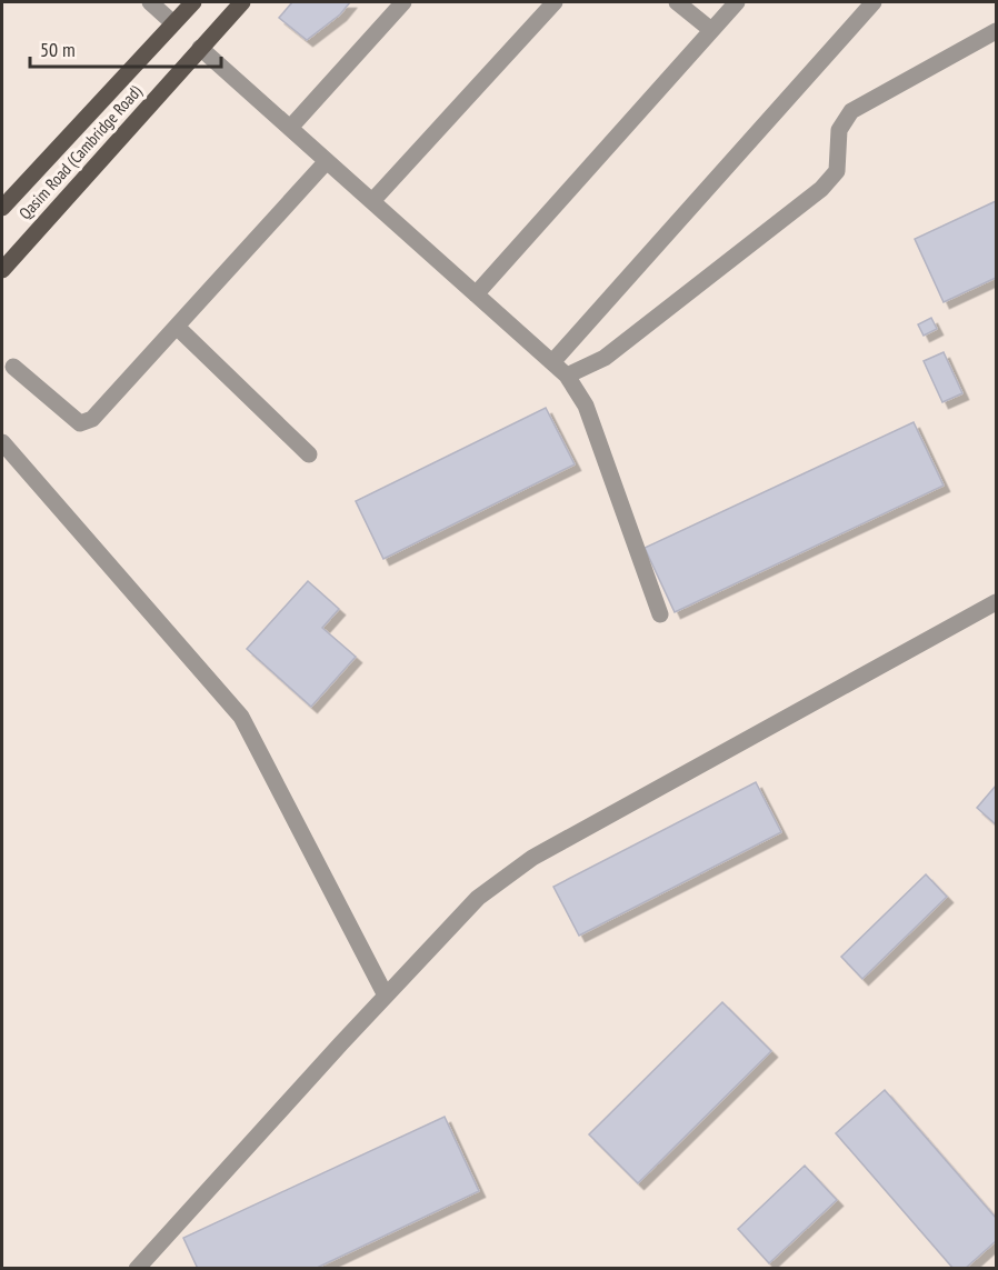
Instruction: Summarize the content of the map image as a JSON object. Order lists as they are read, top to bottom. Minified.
{"streets":{"main road":["Qasim Road (Cambridge Road)"]},"scale_bar":"50 m"}
